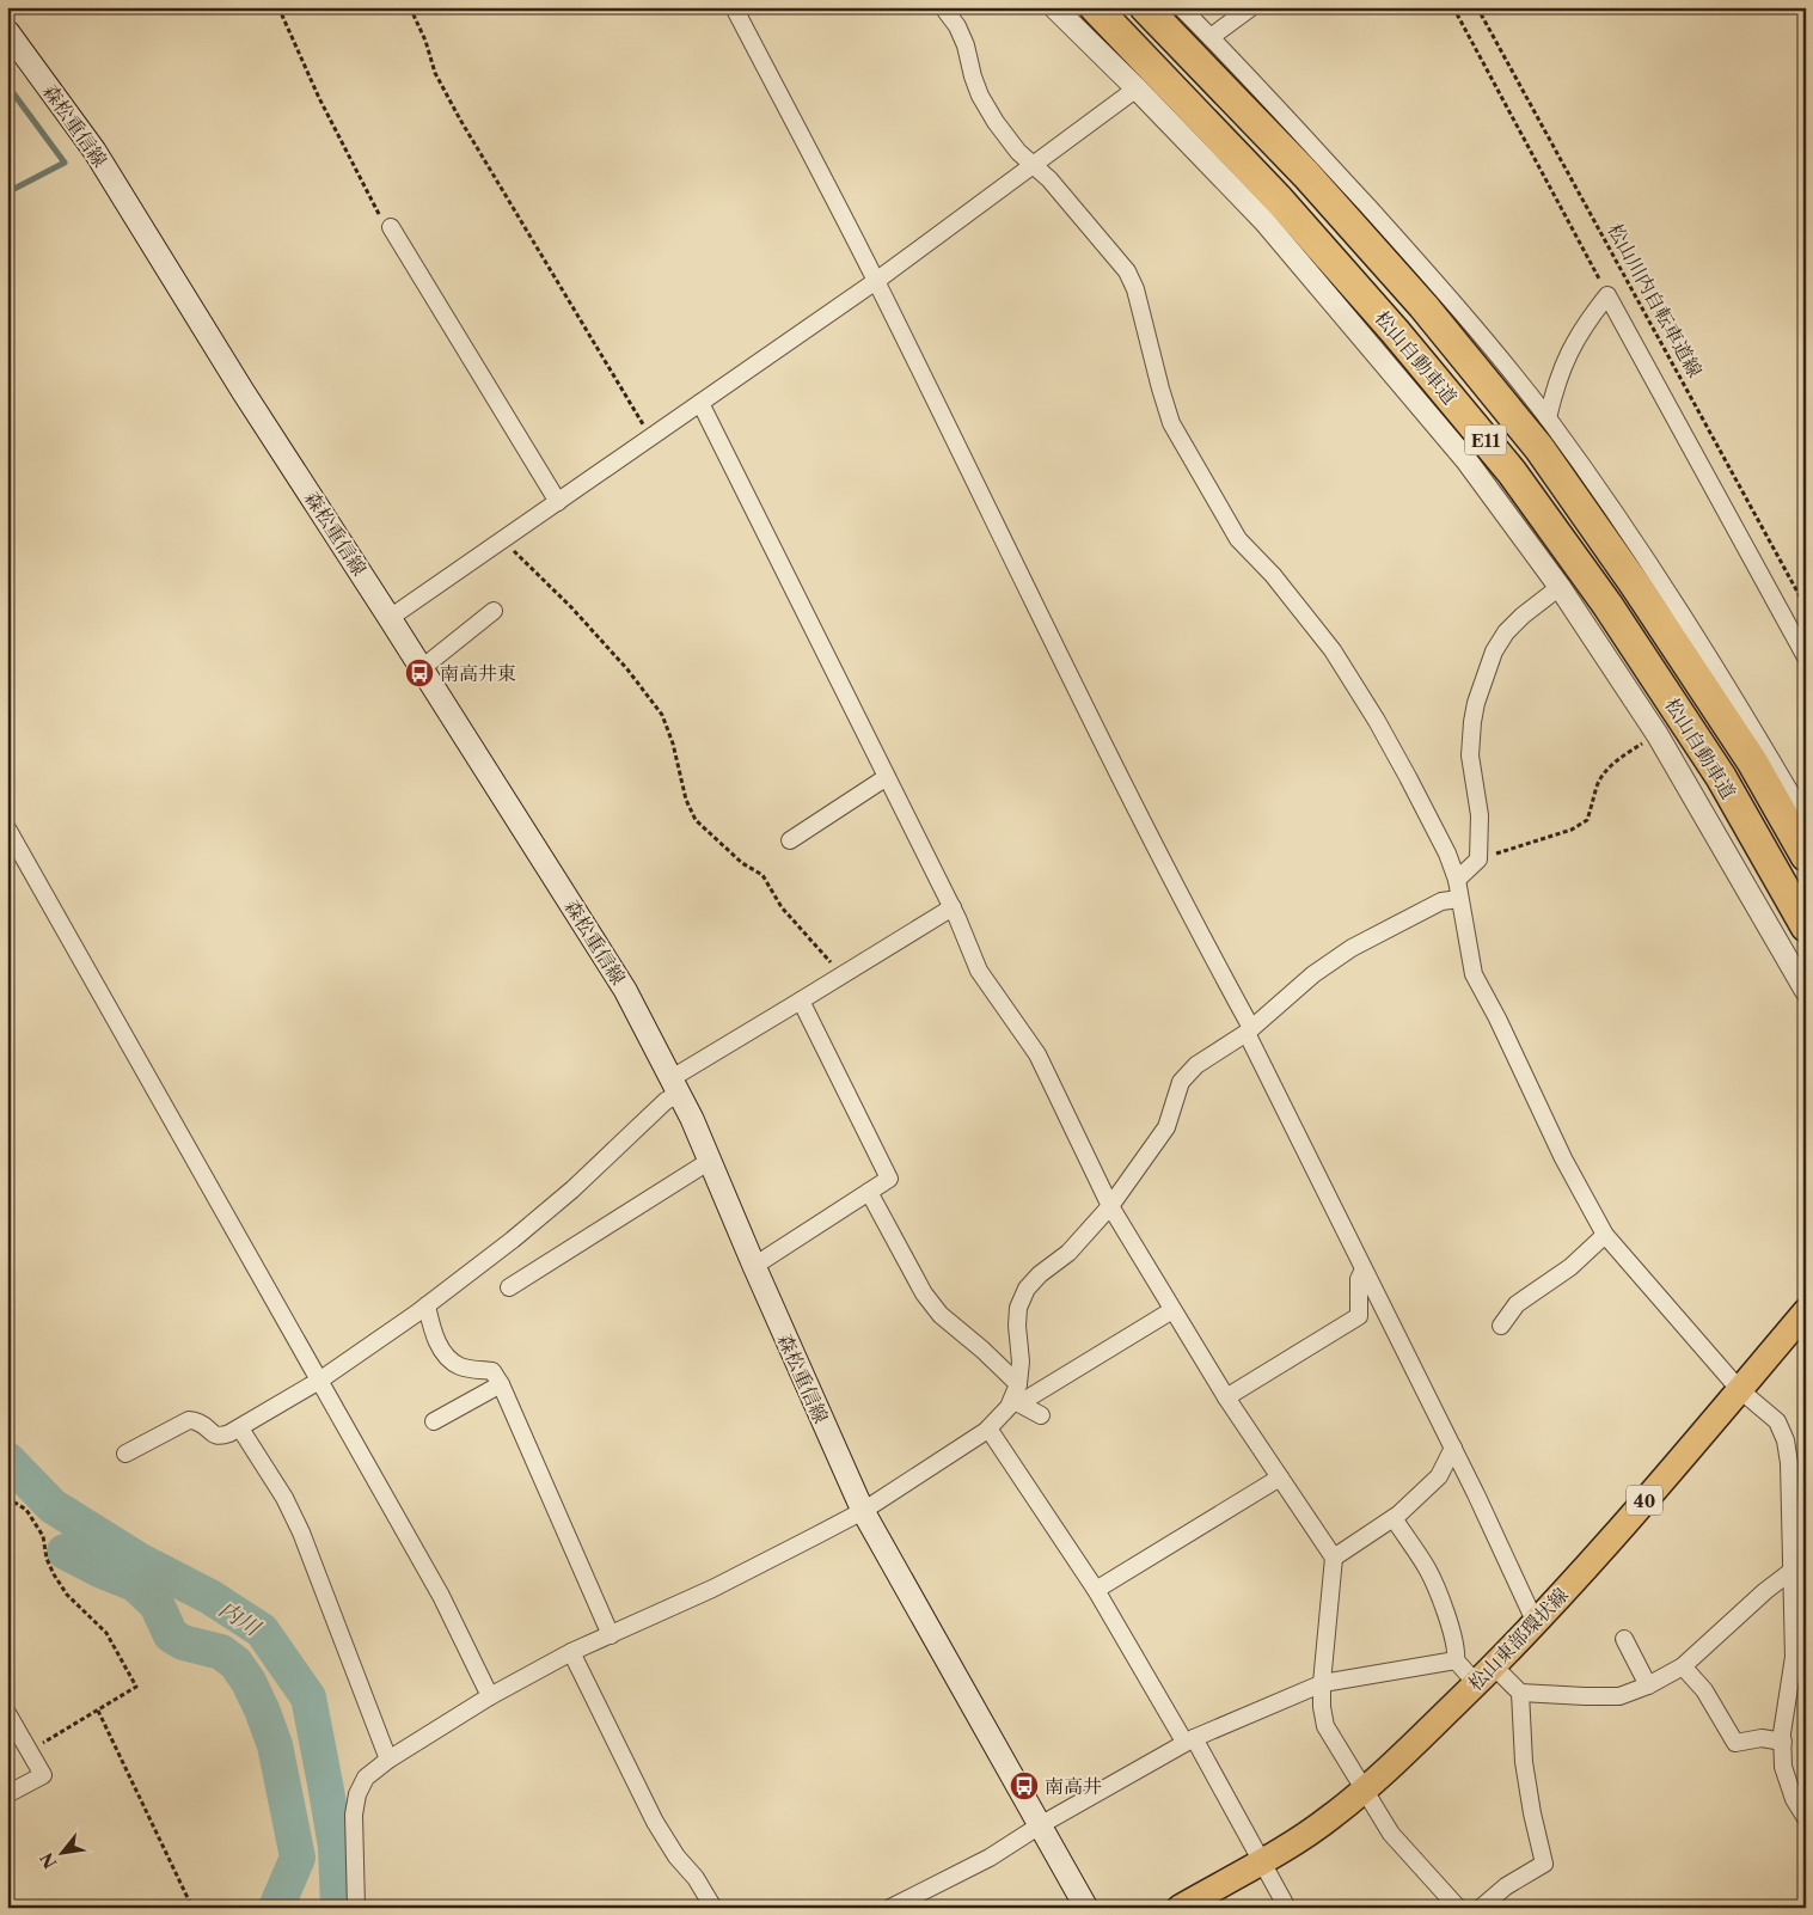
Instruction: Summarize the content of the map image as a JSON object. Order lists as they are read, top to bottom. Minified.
{"streets":{"highway":["松山自動車道","E11"],"main road":["森松重信線","40","松山東部環状線"],"path":["松山川内自転車道線"]},"water":["内川"],"places":{"bus stop":["南高井東","南高井"]},"north":"bottom left"}
